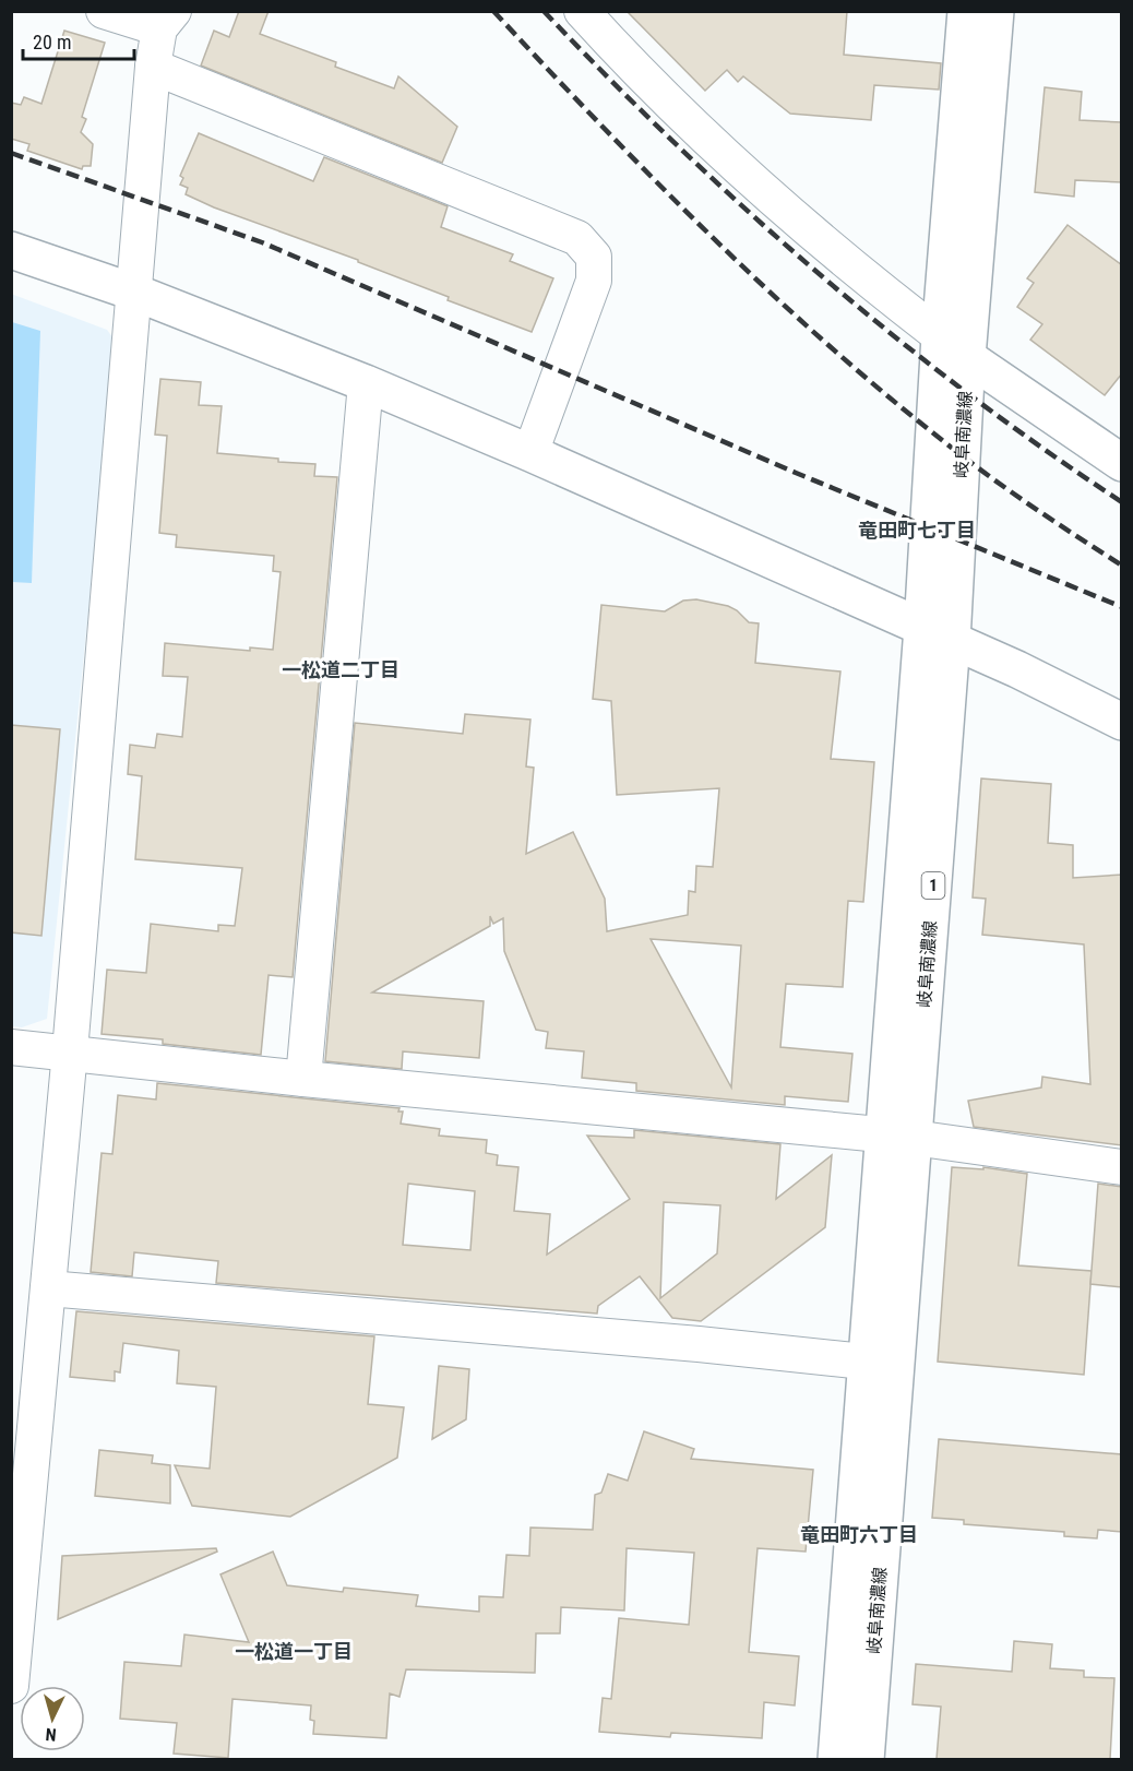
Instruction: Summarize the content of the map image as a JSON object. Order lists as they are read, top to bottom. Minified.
{"streets":{"main road":["岐阜南濃線","1"]},"districts":["竜田町七丁目","一松道二丁目","竜田町六丁目","一松道一丁目"],"scale_bar":"20 m","north":"bottom"}
